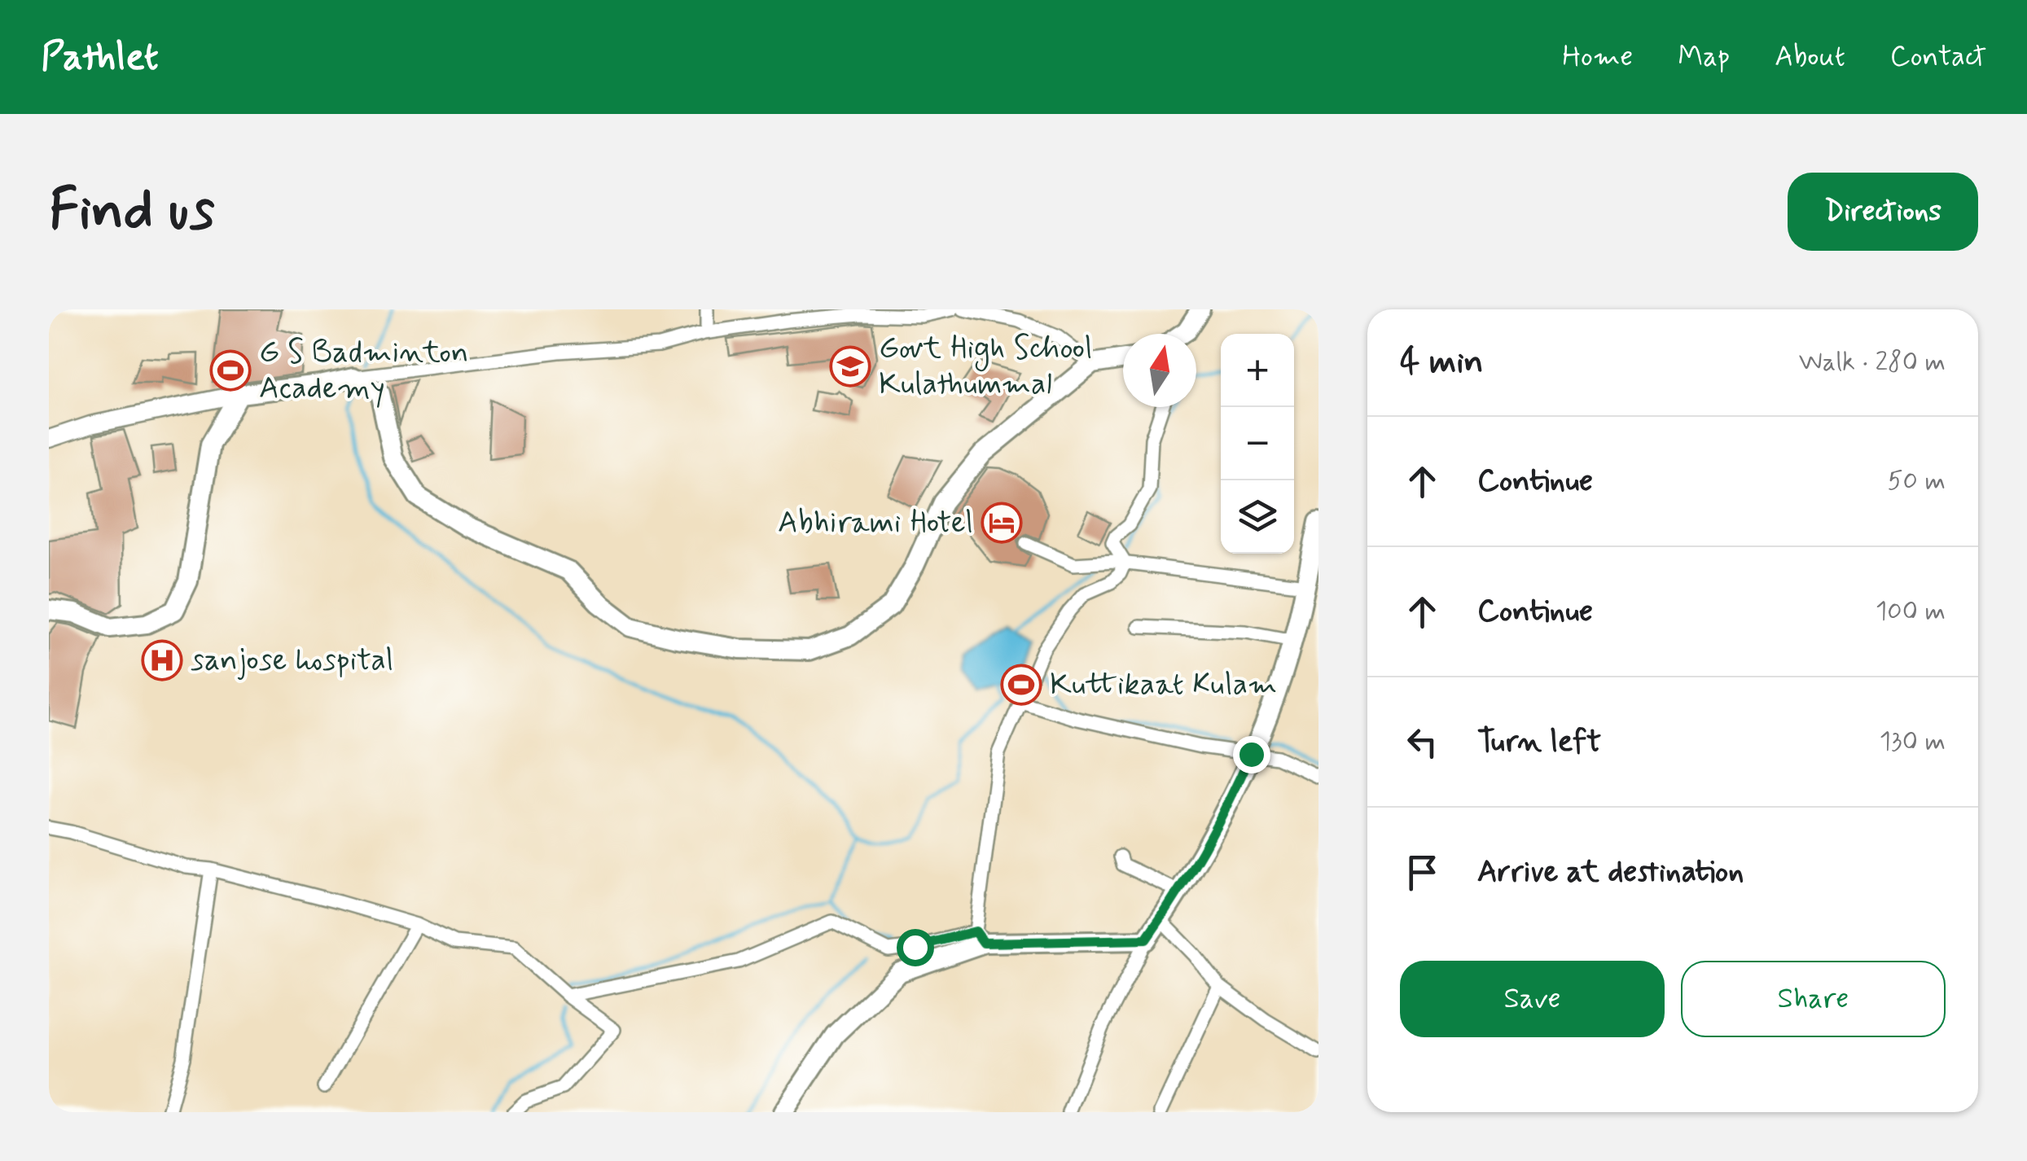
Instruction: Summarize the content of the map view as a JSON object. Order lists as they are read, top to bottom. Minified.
{"places":{"school or university":["Govt High School Kulathummal"],"sports":["G S Badminton Academy","Kuttikaat Kulam"],"hotel":["Abhirami Hotel"],"hospital":["sanjose hospital"]},"north":"top","page":{"header":"Pathlet","nav":["Home","Map","About","Contact"],"buttons":["Directions",["Save","Share"]],"title":"Find us","heading":["4 min","Walk · 280 m"],"map_buttons":["+","−"],"list":[["Continue","50 m"],["Continue","100 m"],["Turn left","130 m"],"Arrive at destination"]}}
